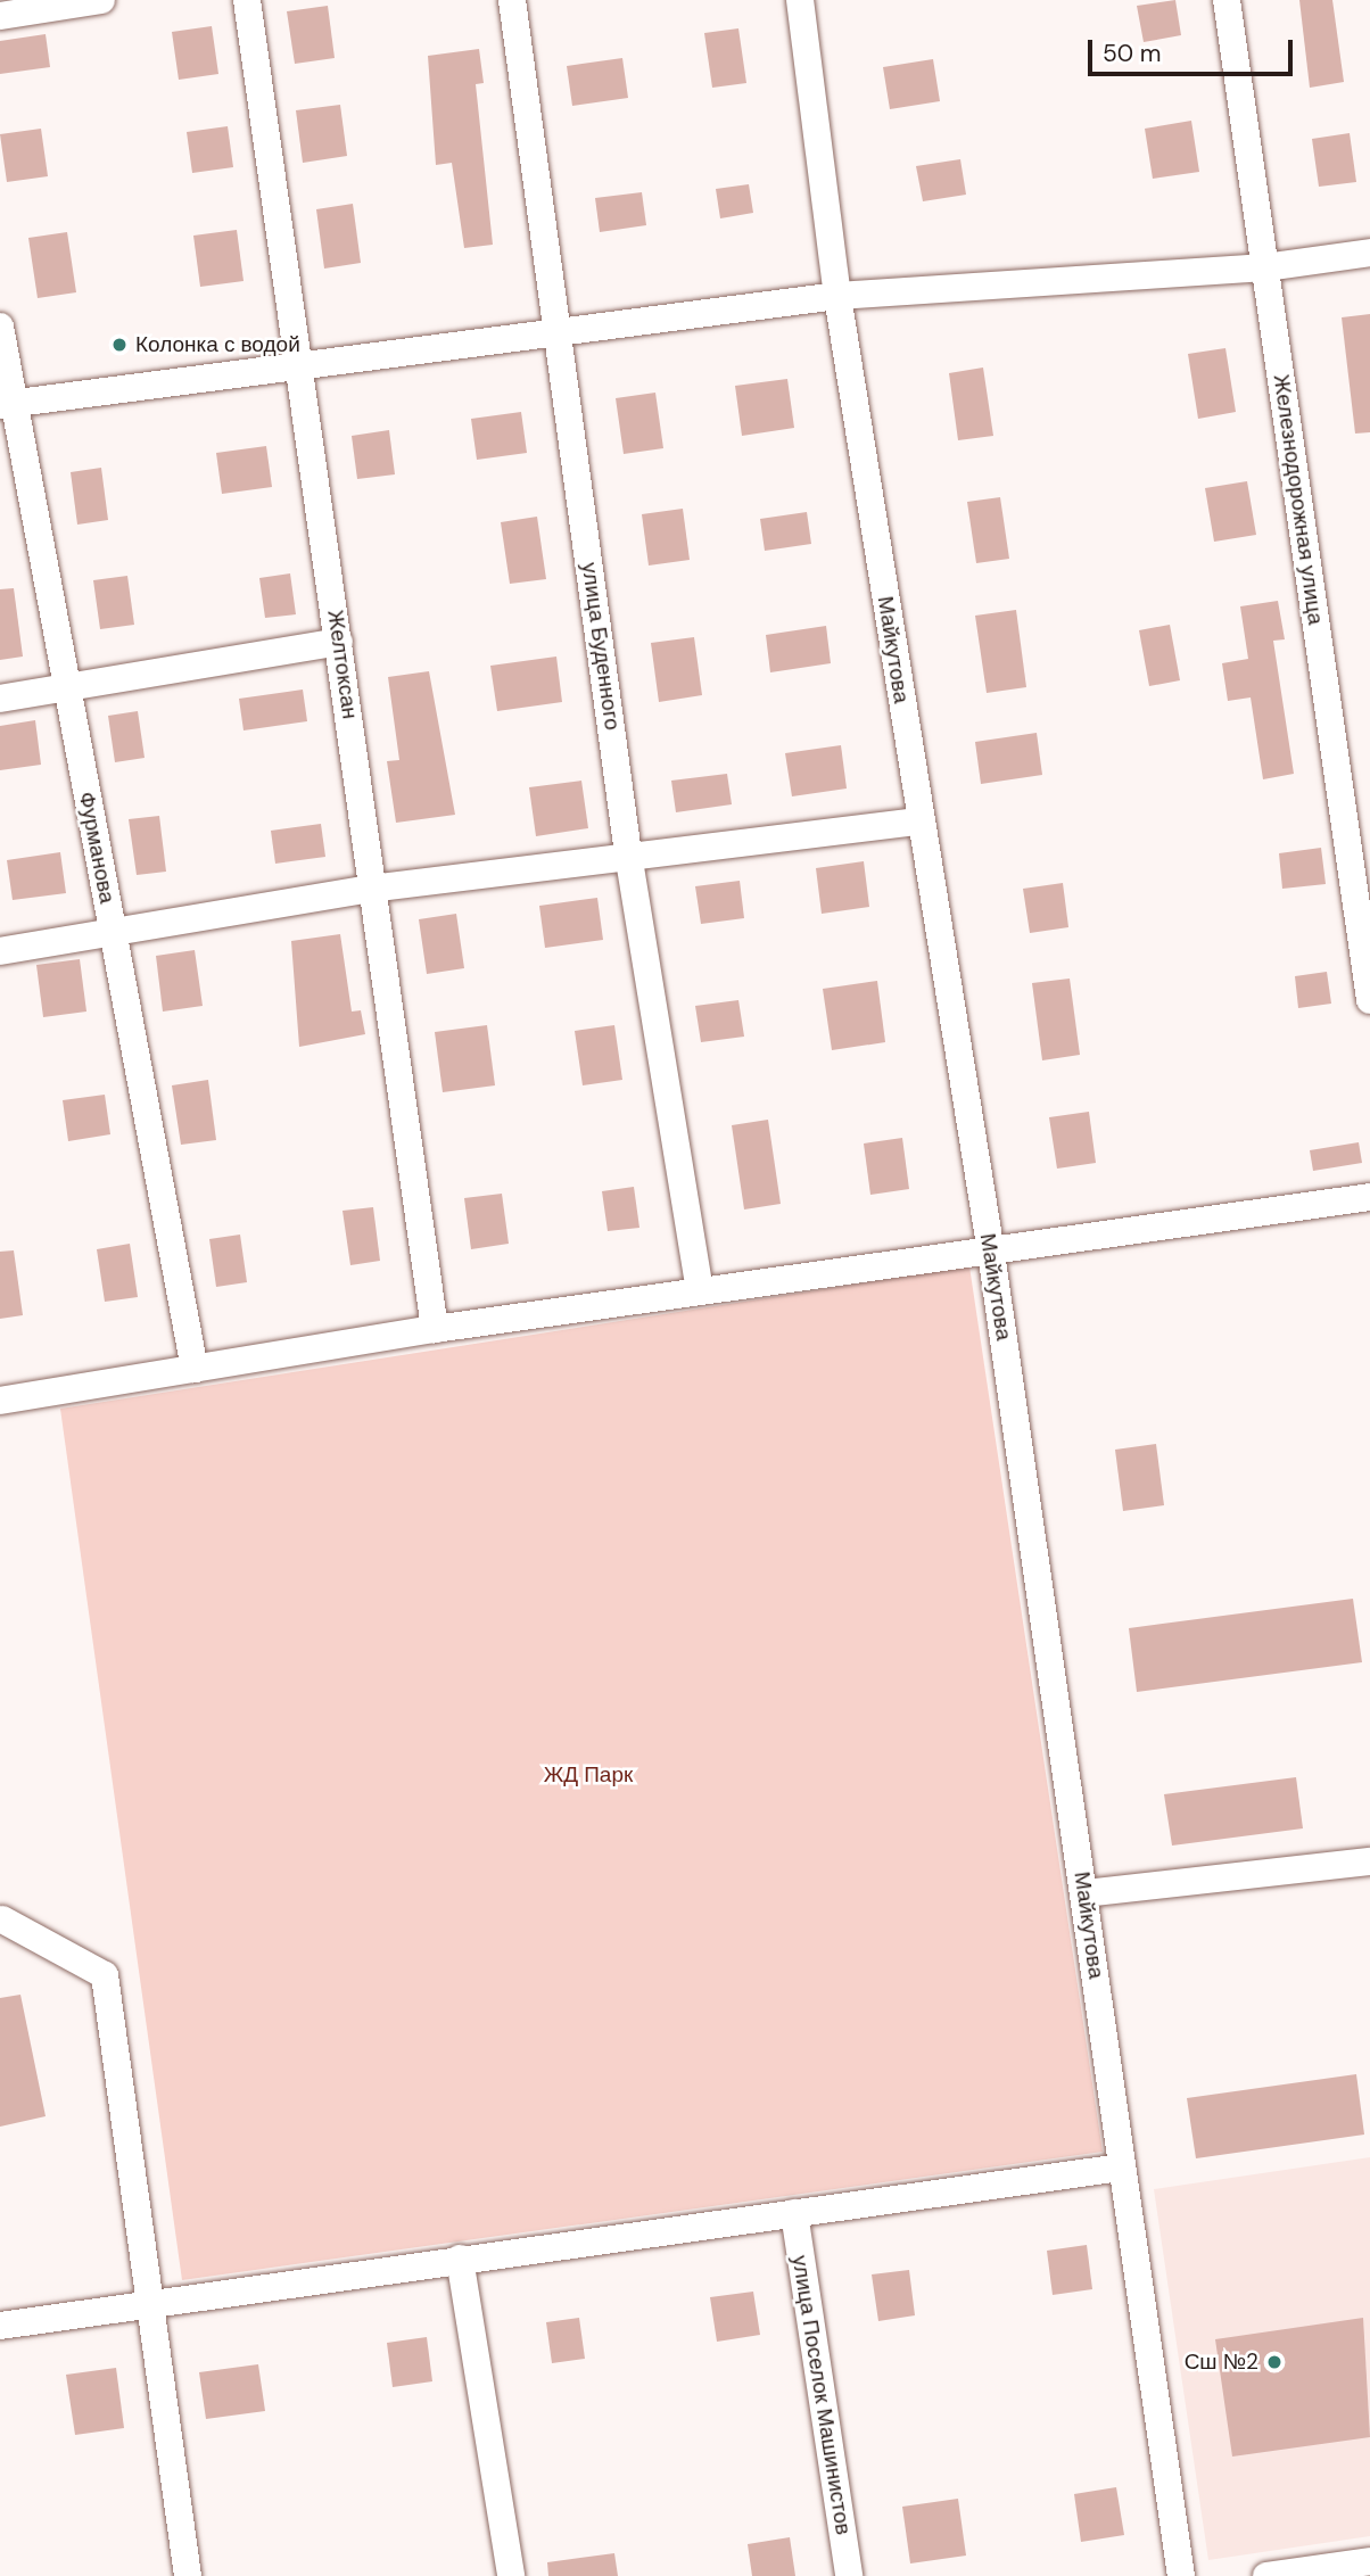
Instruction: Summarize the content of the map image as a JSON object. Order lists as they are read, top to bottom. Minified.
{"streets":{"street":["Железнодорожная улица","улица Буденного","Майкутова","Желтоксан","Фурманова","улица Поселок Машинистов"]},"parks":["ЖД Парк"],"places":["Колонка с водой","Сш №2"],"scale_bar":"50 m"}
